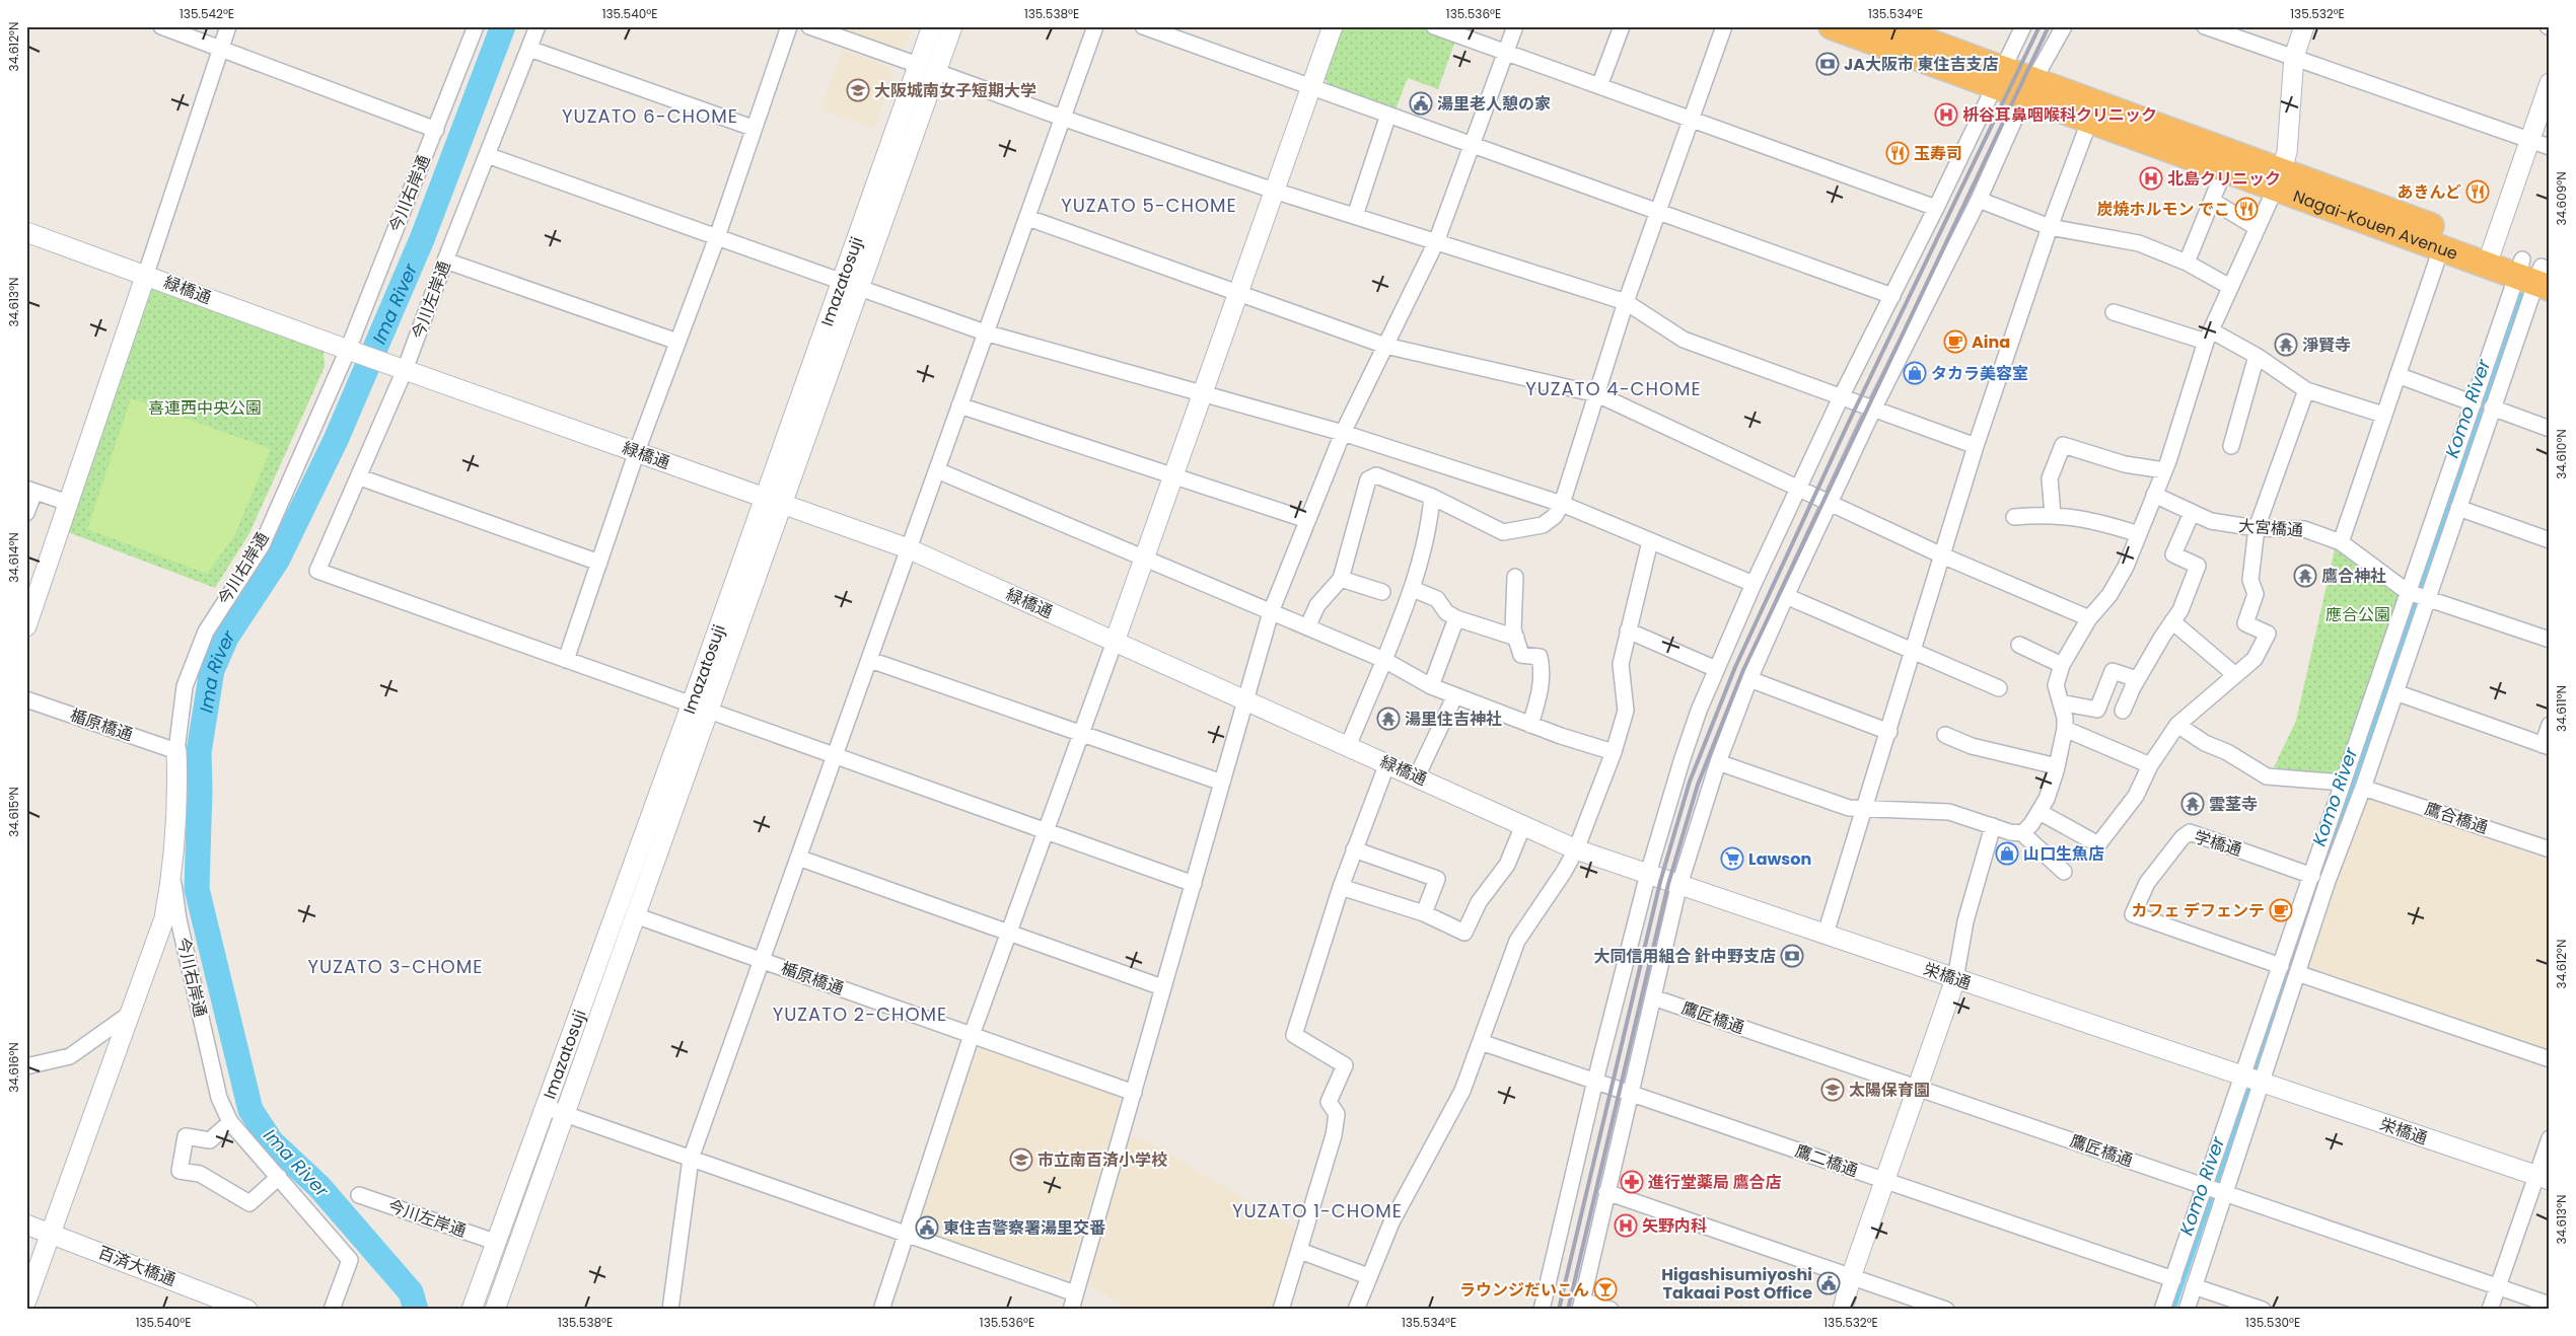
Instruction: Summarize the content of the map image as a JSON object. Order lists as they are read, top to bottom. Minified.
{"streets":{"highway":["Nagai-Kouen Avenue"],"street":["今川右岸通","Imazatosuji","緑橋通","今川左岸通","大宮橋通","楯原橋通","鷹合橋通","学橋通","栄橋通","鷹匠橋通","鷹二橋通","百済大橋通"]},"crossings":[["今川右岸通","緑橋通"],["今川右岸通","楯原橋通"],["Imazatosuji","緑橋通"],["Imazatosuji","今川左岸通"],["Imazatosuji","楯原橋通"],["緑橋通","今川左岸通"],["緑橋通","栄橋通"]],"districts":["YUZATO 6-CHOME","YUZATO 5-CHOME","YUZATO 4-CHOME","YUZATO 3-CHOME","YUZATO 2-CHOME","YUZATO 1-CHOME"],"water":["Ima River","Komo River"],"parks":["喜連西中央公園","應合公園"],"places":{"bank":["JA大阪市 東住吉支店","大同信用組合 針中野支店"],"school or university":["大阪城南女子短期大学","太陽保育園","市立南百済小学校"],"public building":["湯里老人憩の家","東住吉警察署湯里交番","Higashisumiyoshi Takaai Post Office"],"hospital":["枡谷耳鼻咽喉科クリニック","北島クリニック","矢野内科"],"restaurant":["玉寿司","あきんど","炭焼ホルモン でこ"],"cafe":["Aina","カフェ デフェンテ"],"temple":["淨賢寺","鷹合神社","湯里住吉神社","雲茎寺"],"shop":["タカラ美容室","山口生魚店"],"supermarket":["Lawson"],"pharmacy":["進行堂薬局 鷹合店"],"bar":["ラウンジだいこん"]},"coordinates":["135.542°E","135.540°E","135.538°E","135.536°E","135.534°E","135.532°E","34.612°N","34.609°N","34.613°N","34.610°N","34.614°N","34.611°N","34.615°N","34.616°N","135.530°E"]}
